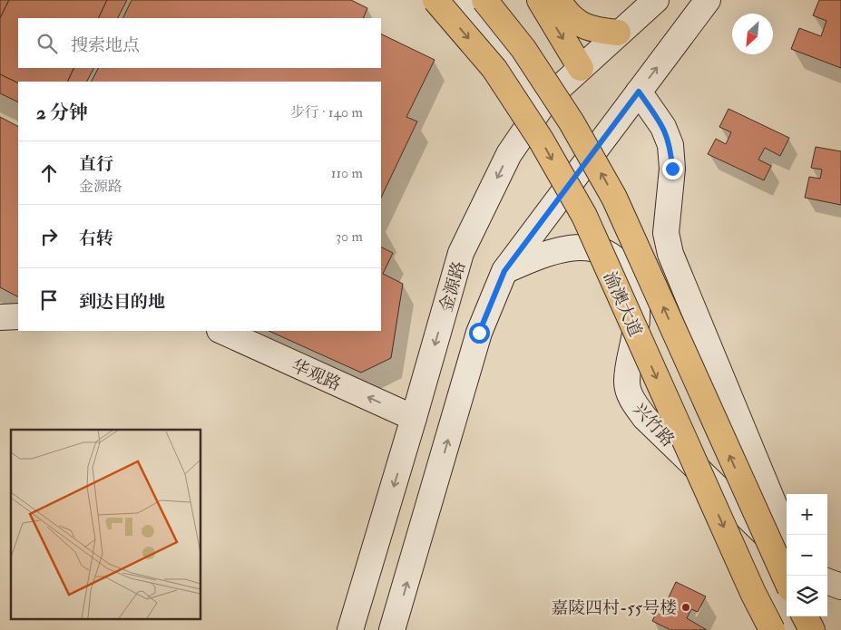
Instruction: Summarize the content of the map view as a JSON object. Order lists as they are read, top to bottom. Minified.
{"streets":{"main road":["金源路","渝澳大道","华观路","兴竹路"]},"crossings":[["金源路","华观路"]],"one_way":["华观路"],"places":["嘉陵四村-55号楼"],"north":"bottom left","page":{"search":"搜索地点","heading":["2 分钟","步行 · 140 m"],"list":[["直行","金源路","110 m"],["右转","30 m"],"到达目的地"],"map_buttons":["+","−"]}}
